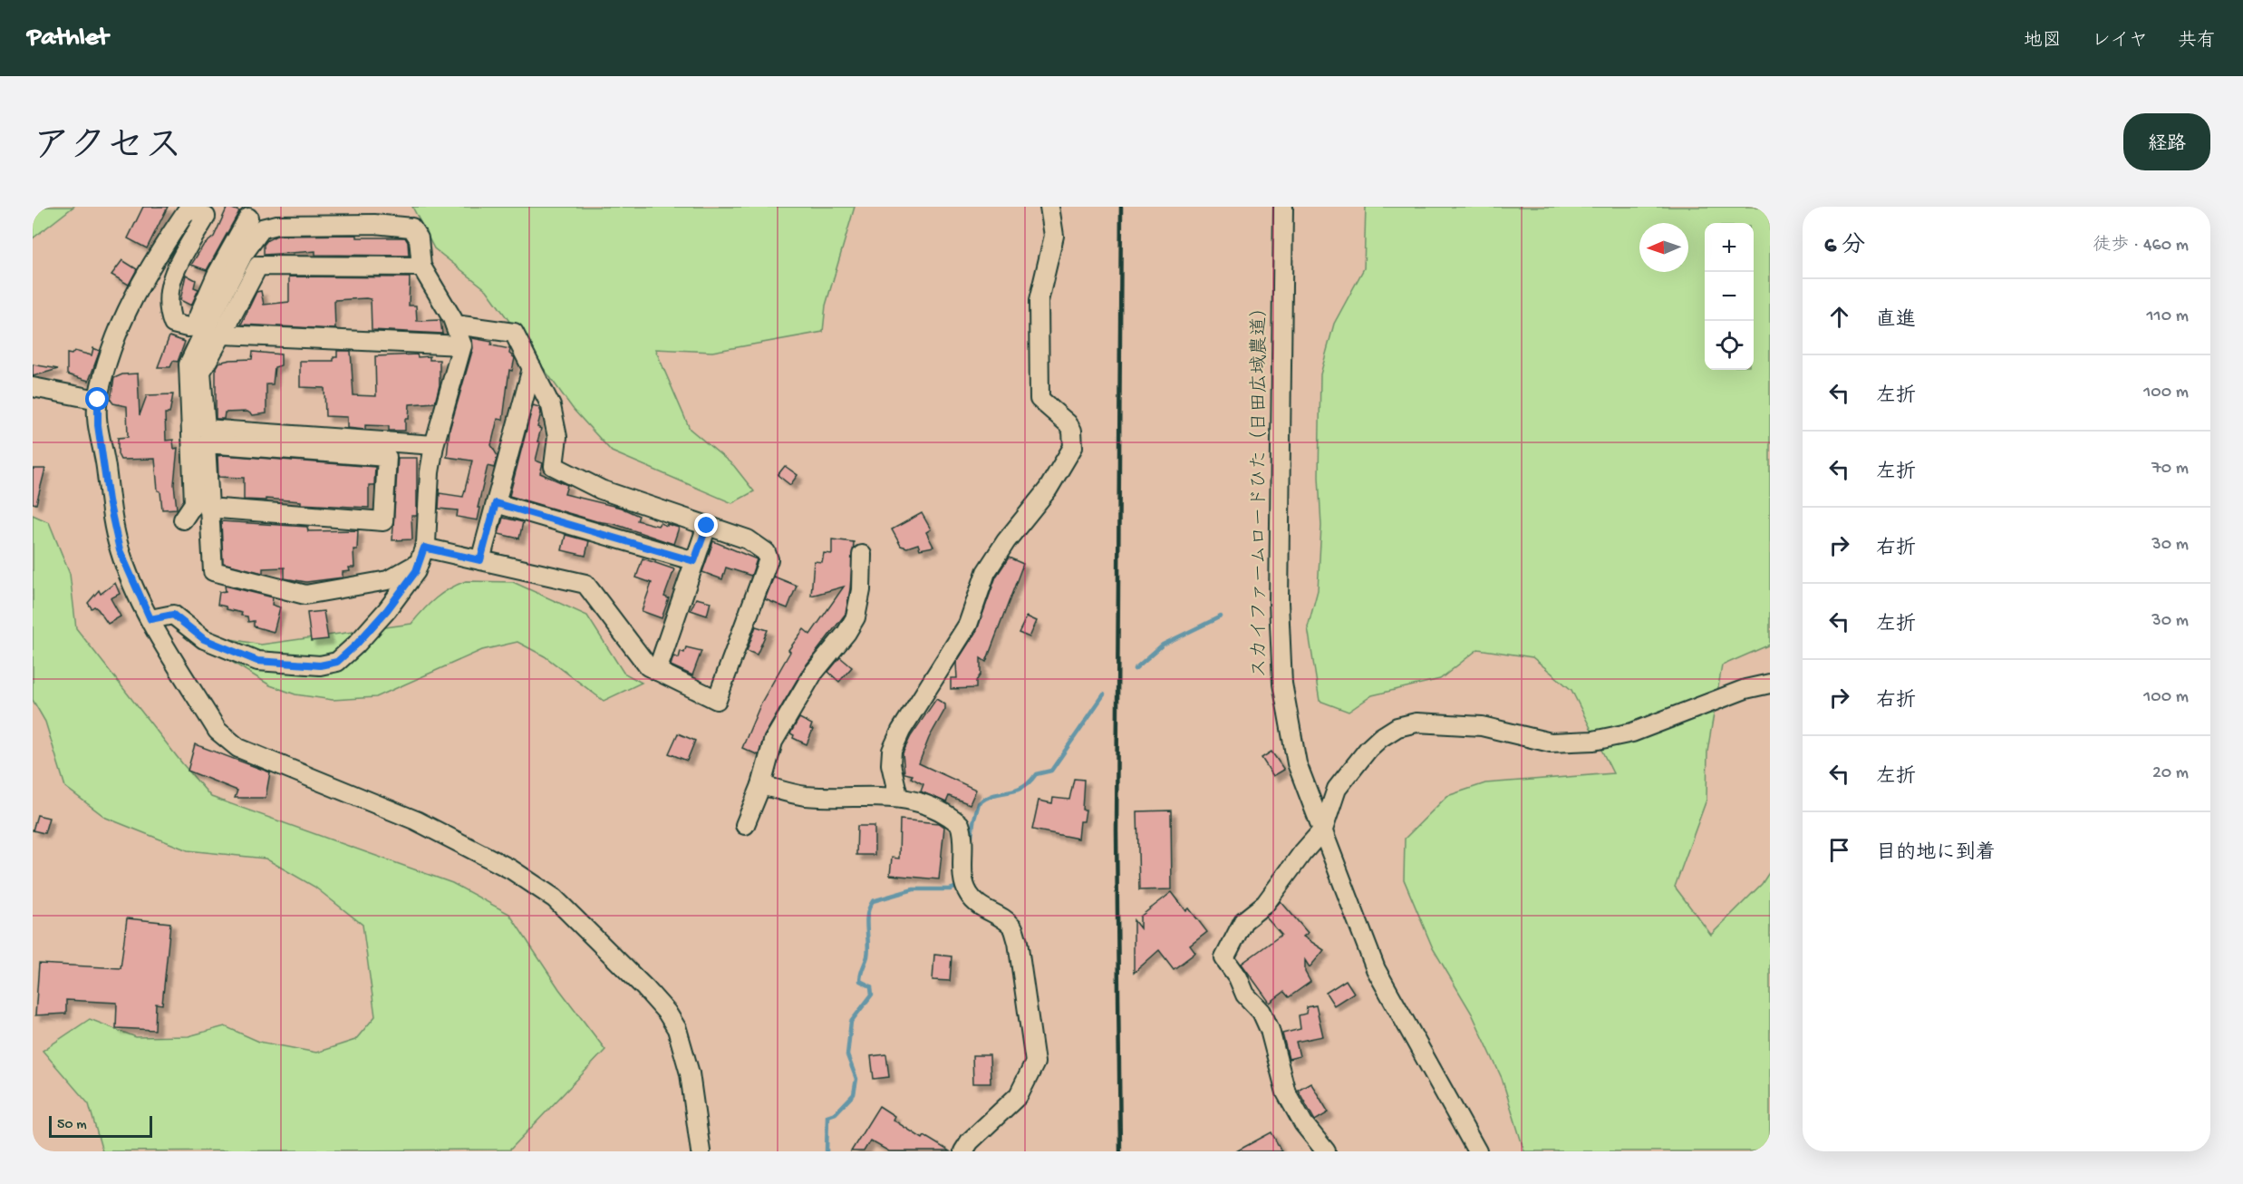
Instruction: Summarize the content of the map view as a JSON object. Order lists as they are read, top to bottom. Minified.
{"streets":{"street":["スカイファームロードひた（日田広域農道）"]},"scale_bar":"50 m","north":"left","page":{"header":"Pathlet","nav":["地図","レイヤ","共有"],"title":"アクセス","buttons":"経路","heading":["6 分","徒歩 · 460 m"],"map_buttons":["+","−"],"list":[["直進","110 m"],["左折","100 m"],["左折","70 m"],["右折","30 m"],["左折","30 m"],["右折","100 m"],["左折","20 m"],"目的地に到着"],"scale":"50 m"}}
